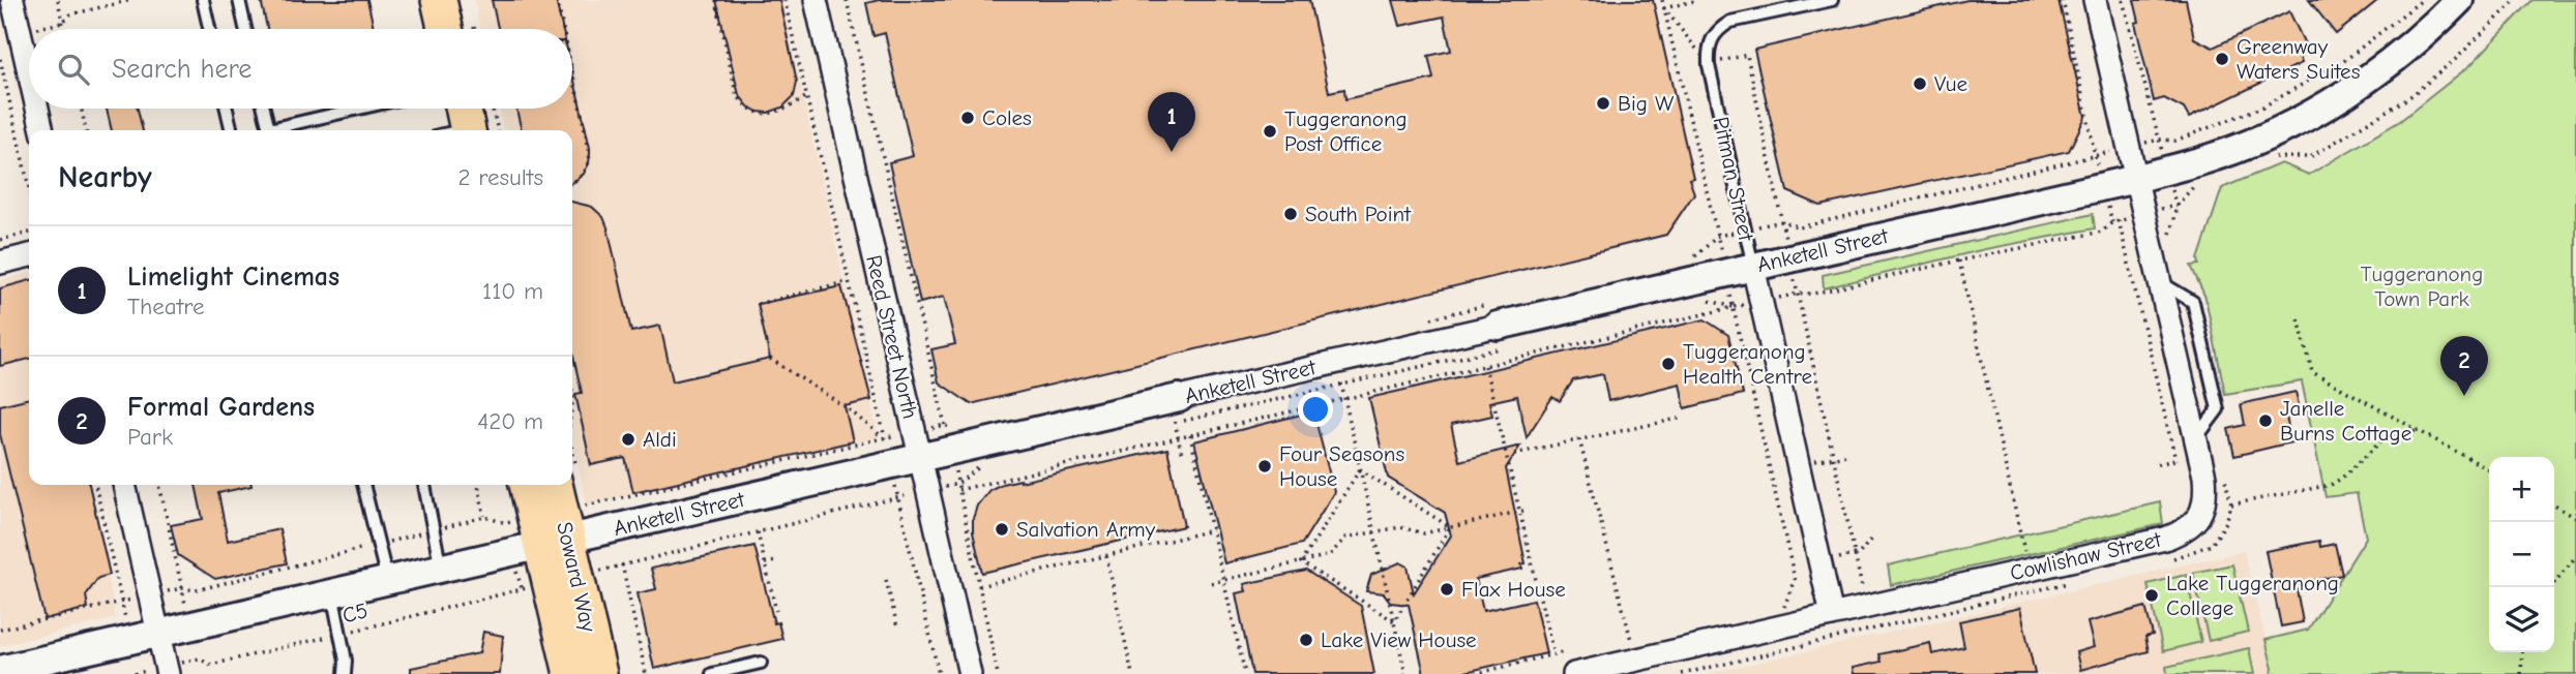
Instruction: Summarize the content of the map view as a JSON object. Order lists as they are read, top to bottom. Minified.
{"streets":{"main road":["Soward Way"],"street":["Pitman Street","Anketell Street","Reed Street North","Cowlishaw Street"],"path":["C5"]},"crossings":[["Pitman Street","Anketell Street"],["Pitman Street","Cowlishaw Street"],["Anketell Street","Reed Street North"],["Anketell Street","Cowlishaw Street"],["Anketell Street","Soward Way"]],"parks":["Tuggeranong Town Park"],"places":["Greenway Waters Suites","Vue","Big W","Coles","Tuggeranong Post Office","South Point","Tuggeranong Health Centre","Janelle Burns Cottage","Aldi","Four Seasons House","Salvation Army","Flax House","Lake Tuggeranong College","Lake View House"],"page":{"search":"Search here","pins":["1","2"],"heading":["Nearby","2 results"],"list":[{"mark":"1","name":"Limelight Cinemas","note":"Theatre","value":"110 m"},{"mark":"2","name":"Formal Gardens","note":"Park","value":"420 m"}],"map_buttons":["+","−"]}}
